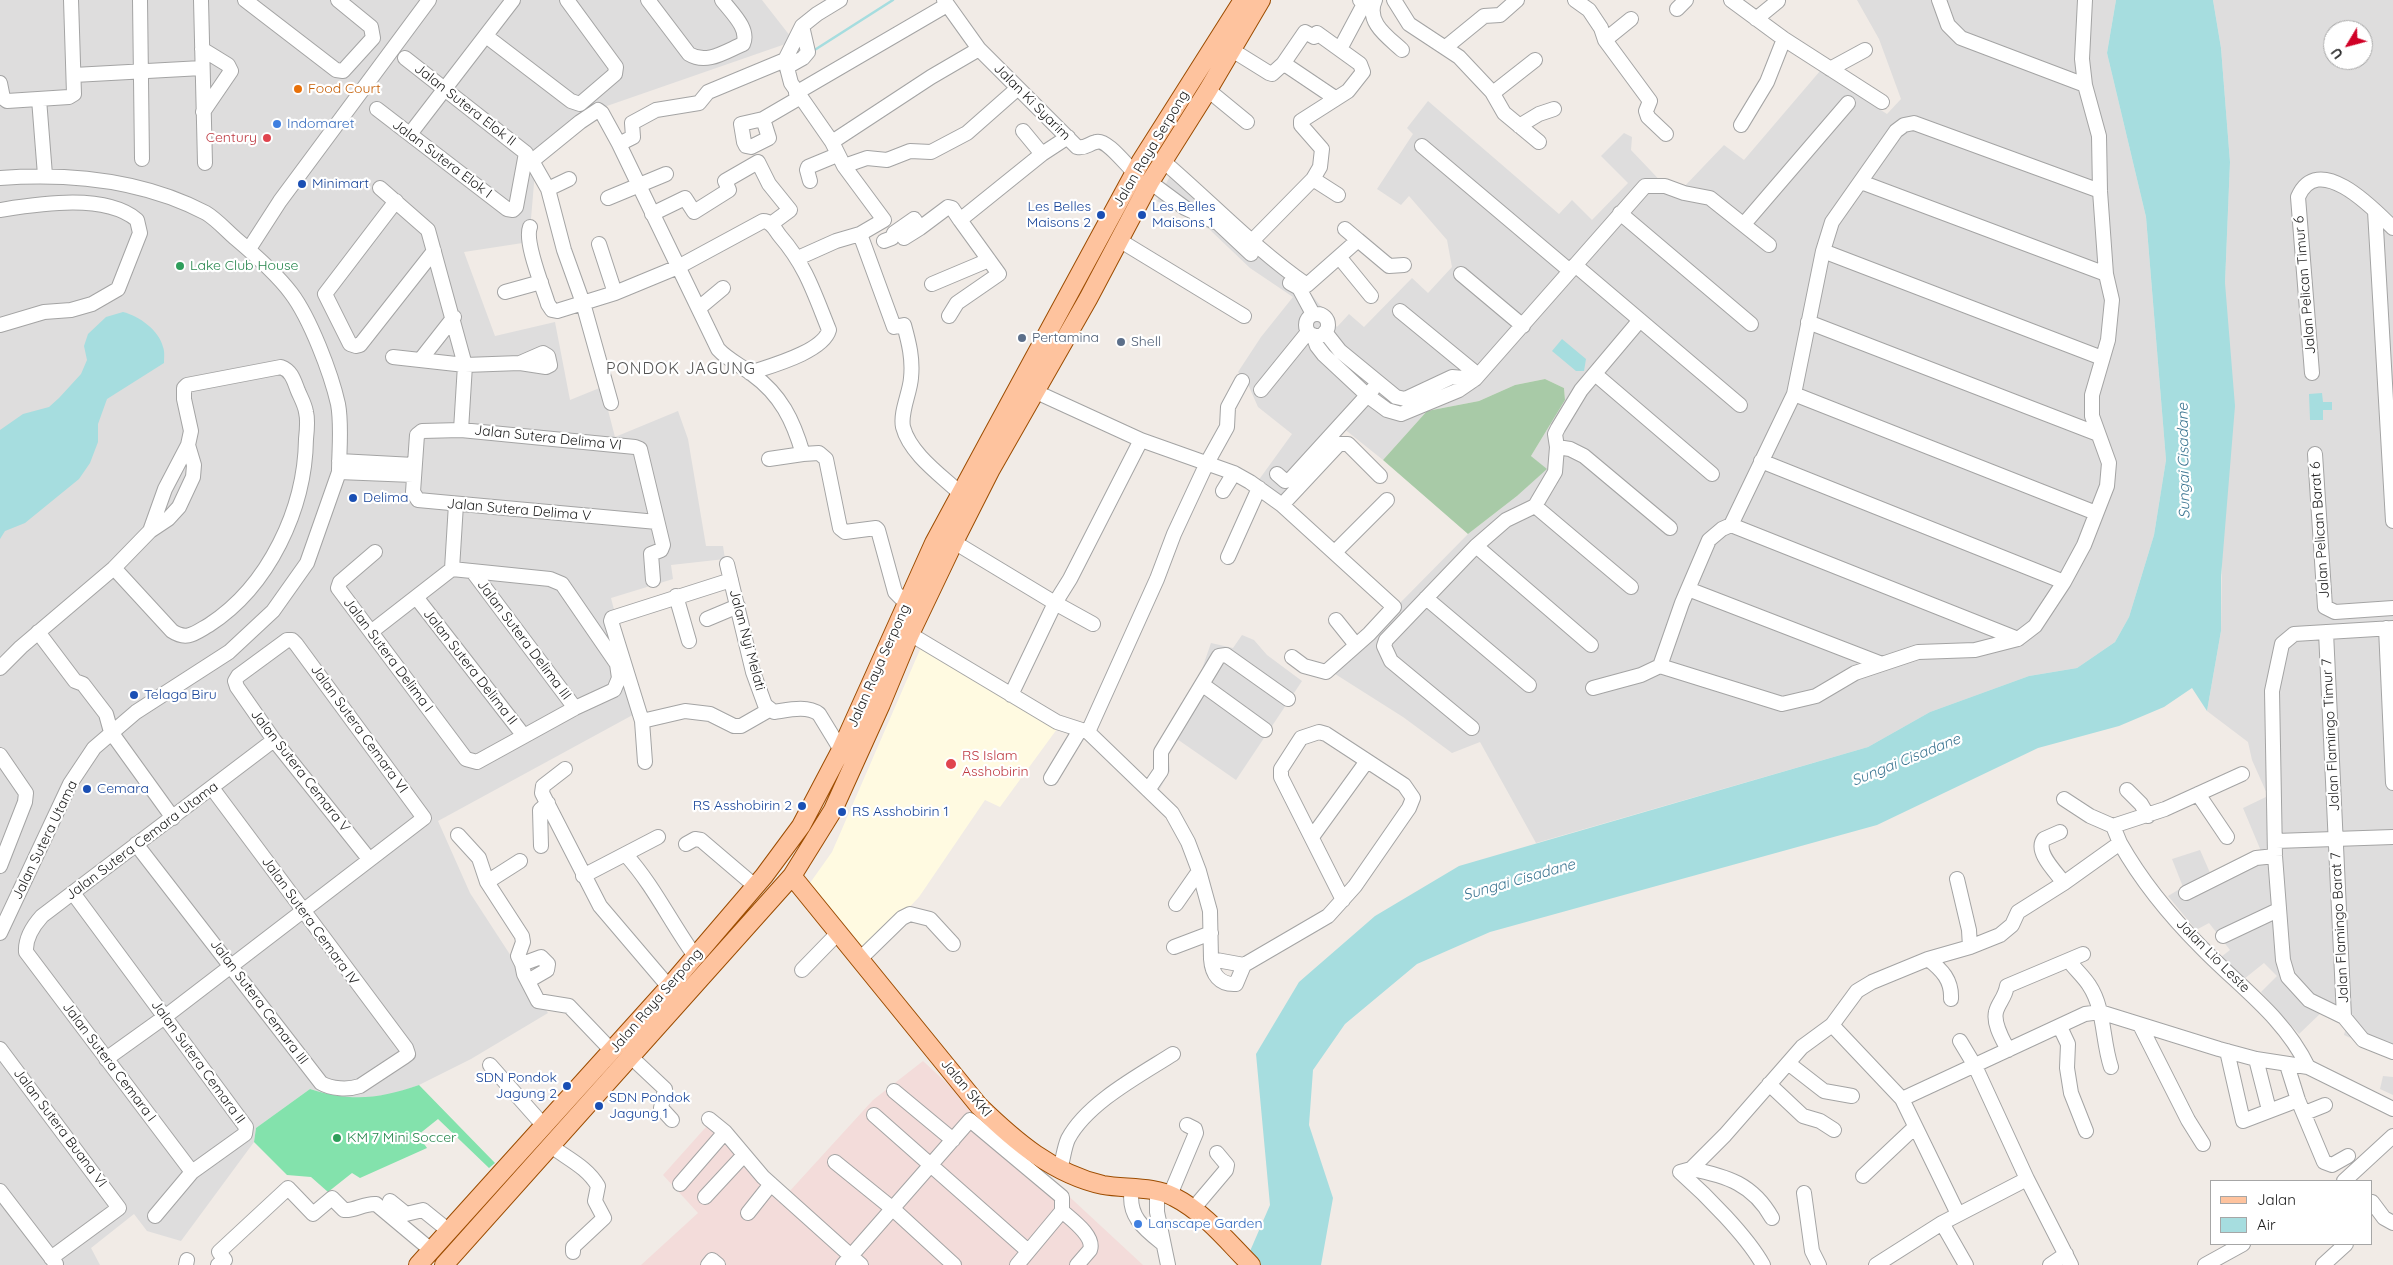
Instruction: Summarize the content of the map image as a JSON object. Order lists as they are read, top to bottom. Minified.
{"streets":{"main road":["Jalan Raya Serpong","Jalan SKKI"],"street":["Jalan Ki Syarim","Jalan Sutera Elok II","Jalan Sutera Elok I","Jalan Pelican Timur 6","Jalan Sutera Delima VI","Jalan Sutera Delima V","Jalan Pelican Barat 6","Jalan Sutera Delima III","Jalan Nyi Melati","Jalan Sutera Delima I","Jalan Sutera Delima II","Jalan Sutera Cemara VI","Jalan Flamingo Timur 7","Jalan Sutera Cemara V","Jalan Sutera Utama","Jalan Sutera Cemara Utama","Jalan Sutera Cemara IV","Jalan Flamingo Barat 7","Jalan Lio Leste","Jalan Sutera Cemara III","Jalan Sutera Cemara I","Jalan Sutera Cemara II","Jalan Sutera Buana VI"]},"crossings":[["Jalan Ki Syarim","Jalan Raya Serpong"],["Jalan Sutera Elok II","Jalan Sutera Elok I"],["Jalan Raya Serpong","Jalan SKKI"],["Jalan Sutera Delima VI","Jalan Sutera Delima V"],["Jalan Sutera Delima I","Jalan Sutera Delima II"],["Jalan Sutera Cemara VI","Jalan Sutera Cemara V"],["Jalan Flamingo Timur 7","Jalan Flamingo Barat 7"],["Jalan Sutera Cemara V","Jalan Sutera Cemara Utama"],["Jalan Sutera Cemara Utama","Jalan Sutera Cemara IV"],["Jalan Sutera Cemara Utama","Jalan Sutera Cemara III"],["Jalan Sutera Cemara Utama","Jalan Sutera Cemara I"],["Jalan Sutera Cemara Utama","Jalan Sutera Cemara II"],["Jalan Sutera Cemara IV","Jalan Sutera Cemara III"],["Jalan Sutera Cemara I","Jalan Sutera Cemara II"]],"districts":["PONDOK JAGUNG"],"water":["Sungai Cisadane"],"places":["Food Court","Indomaret","Century","Minimart","Les Belles Maisons 2","Les Belles Maisons 1","Lake Club House","Pertamina","Shell","Delima","Telaga Biru","RS Islam Asshobirin","Cemara","RS Asshobirin 2","RS Asshobirin 1","SDN Pondok Jagung 2","SDN Pondok Jagung 1","KM 7 Mini Soccer","Lanscape Garden"],"legend":["Jalan","Air"],"north":"bottom left"}
